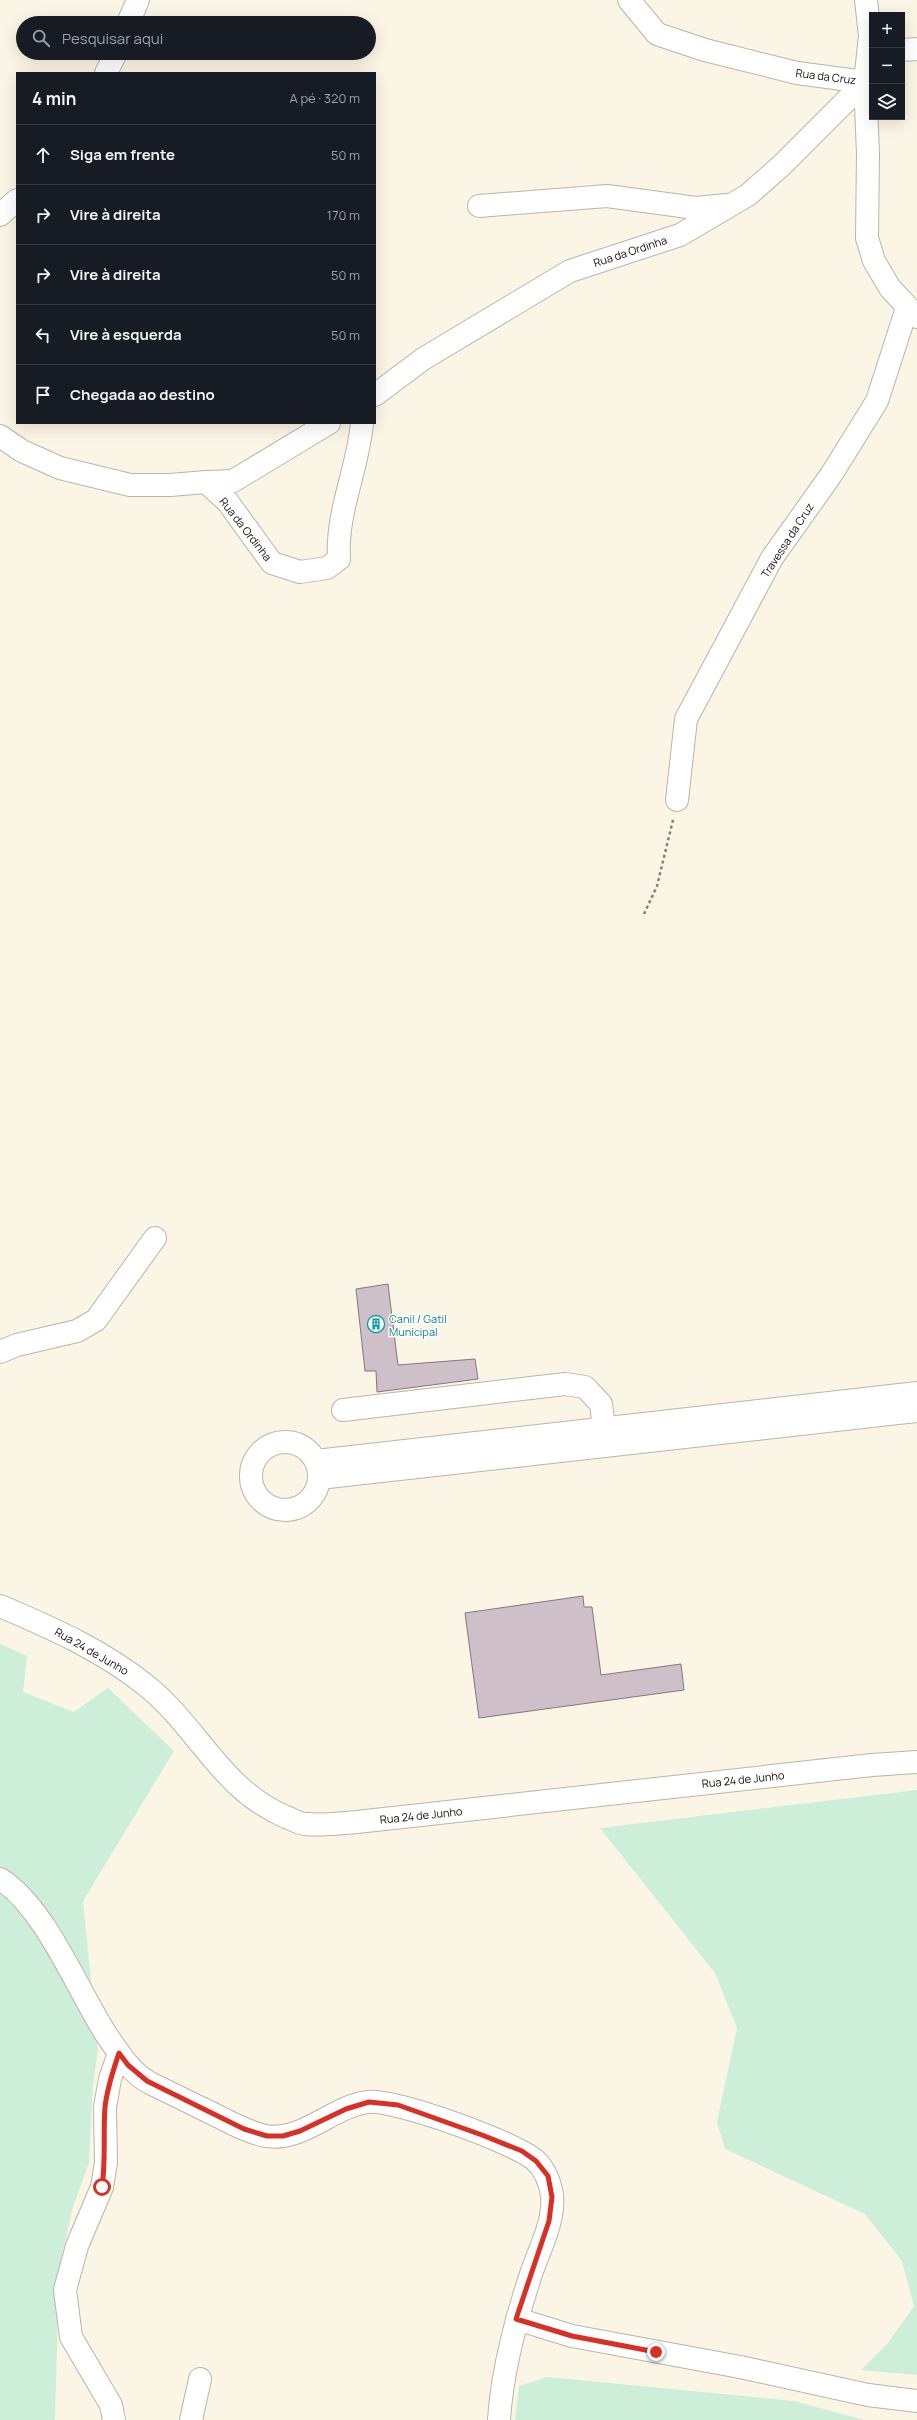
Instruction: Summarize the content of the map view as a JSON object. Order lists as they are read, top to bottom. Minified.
{"streets":{"street":["Rua da Cruz","Rua da Ordinha","Travessa da Cruz","Rua 24 de Junho"]},"crossings":[["Rua da Cruz","Rua da Ordinha"],["Rua da Cruz","Travessa da Cruz"]],"places":{"building":["Canil / Gatil Municipal"]},"page":{"map_buttons":["+","−"],"search":"Pesquisar aqui","heading":["4 min","A pé · 320 m"],"list":[["Siga em frente","50 m"],["Vire à direita","170 m"],["Vire à direita","50 m"],["Vire à esquerda","50 m"],"Chegada ao destino"]}}
